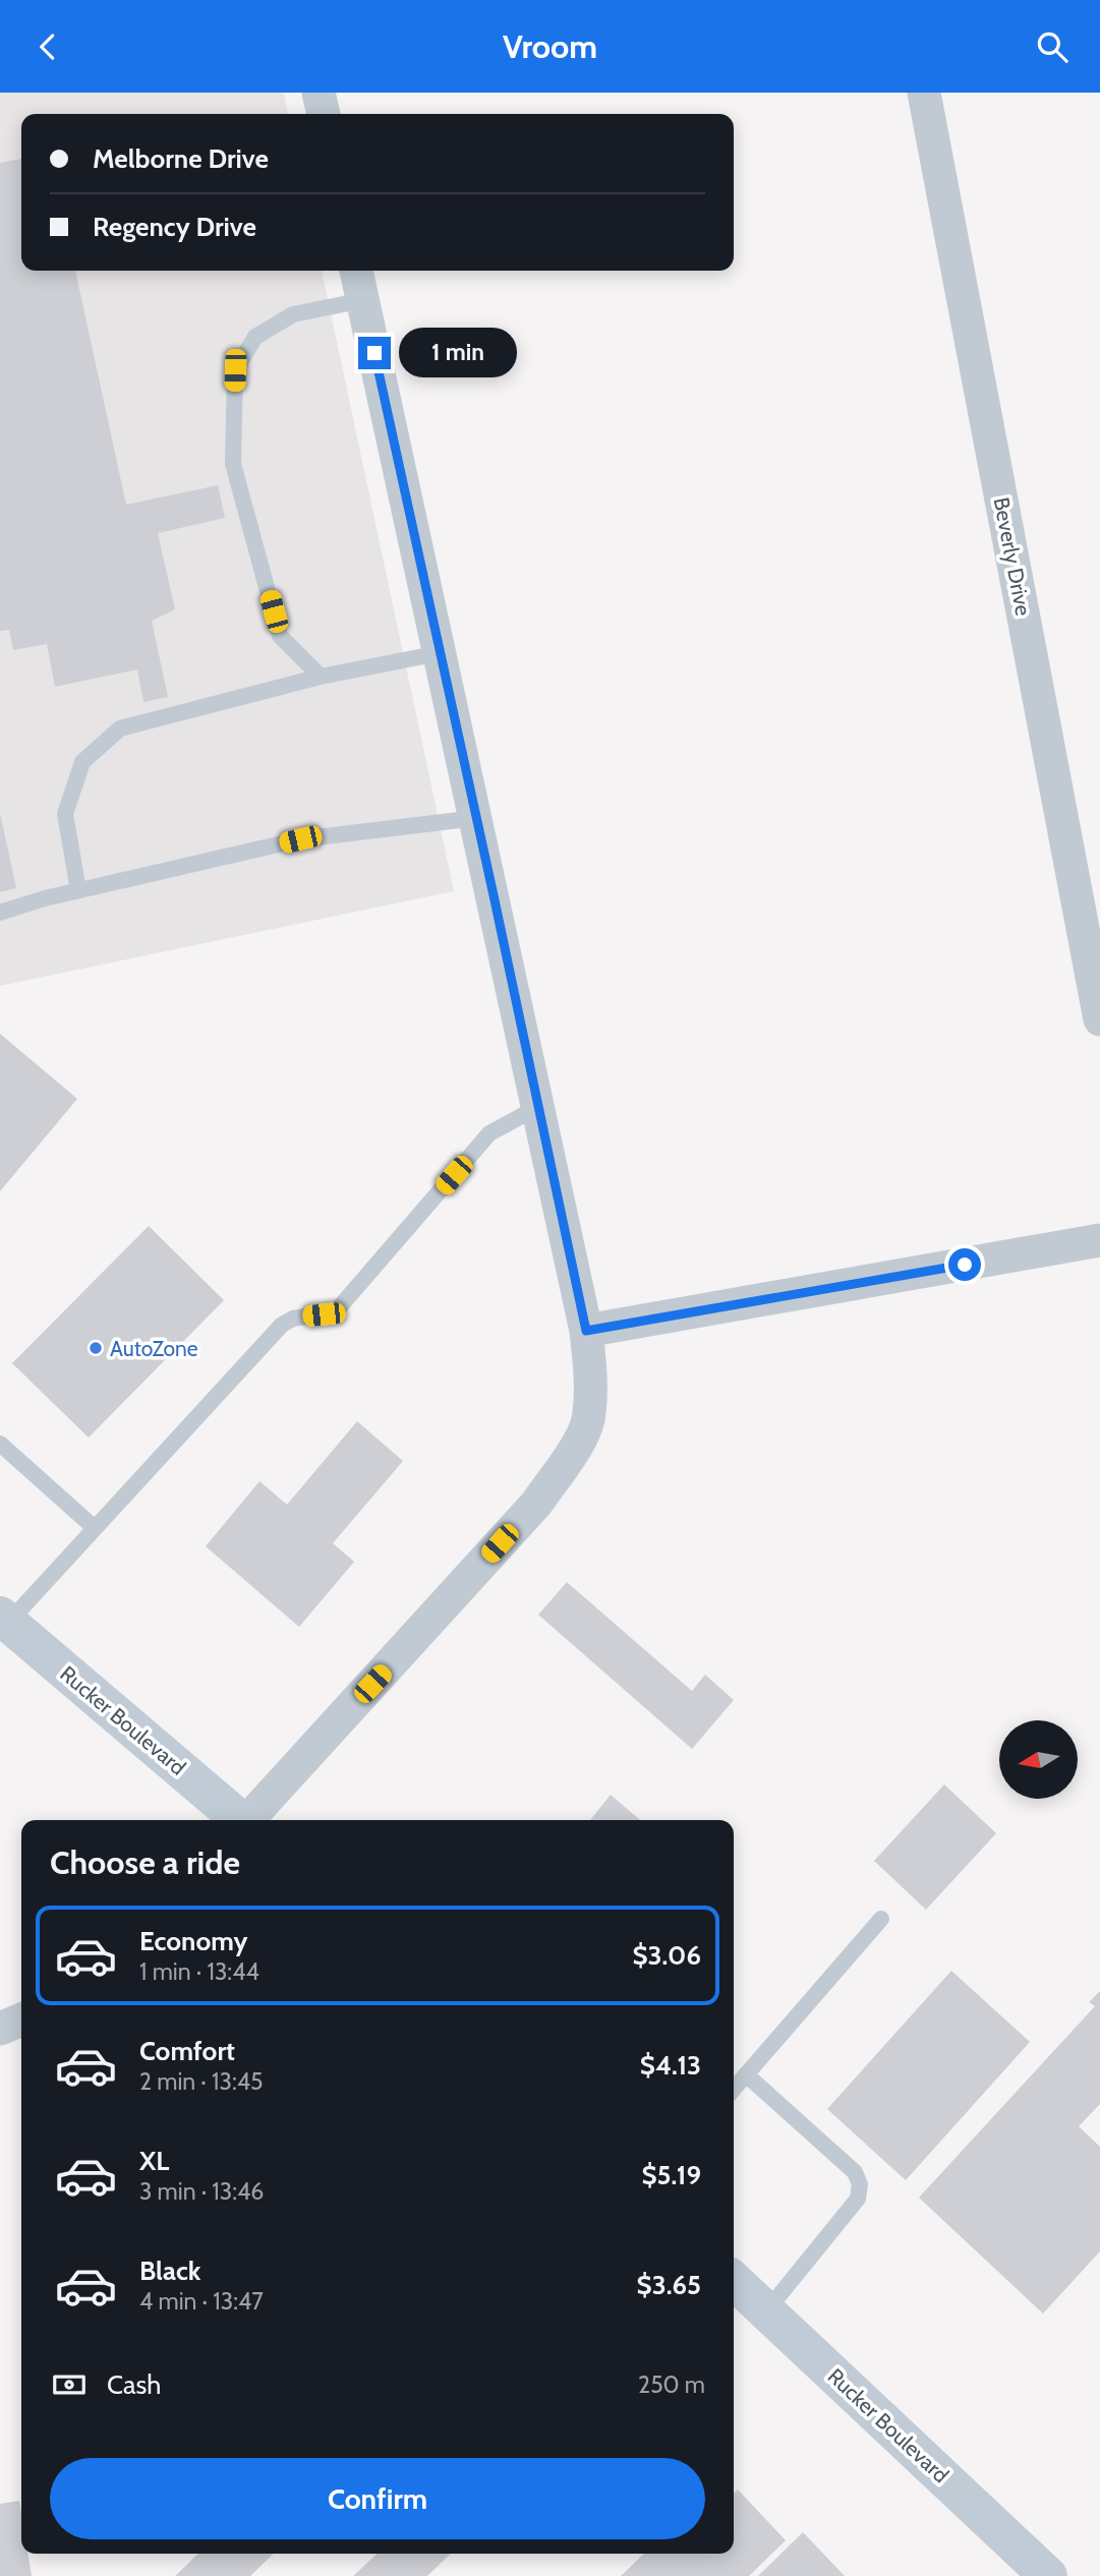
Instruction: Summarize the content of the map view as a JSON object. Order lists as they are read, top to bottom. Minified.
{"streets":{"main road":["Rucker Boulevard"],"street":["Beverly Drive"]},"places":["AutoZone"],"north":"left","page":{"header":"Vroom","banner":["Melborne Drive","Regency Drive"],"bubble":"1 min","heading":"Choose a ride","list":[{"name":"Economy","note":"1 min · 13:44","value":"$3.06"},{"name":"Comfort","note":"2 min · 13:45","value":"$4.13"},{"name":"XL","note":"3 min · 13:46","value":"$5.19"},{"name":"Black","note":"4 min · 13:47","value":"$3.65"}],"pay":["Cash","250 m"],"buttons":"Confirm"}}
